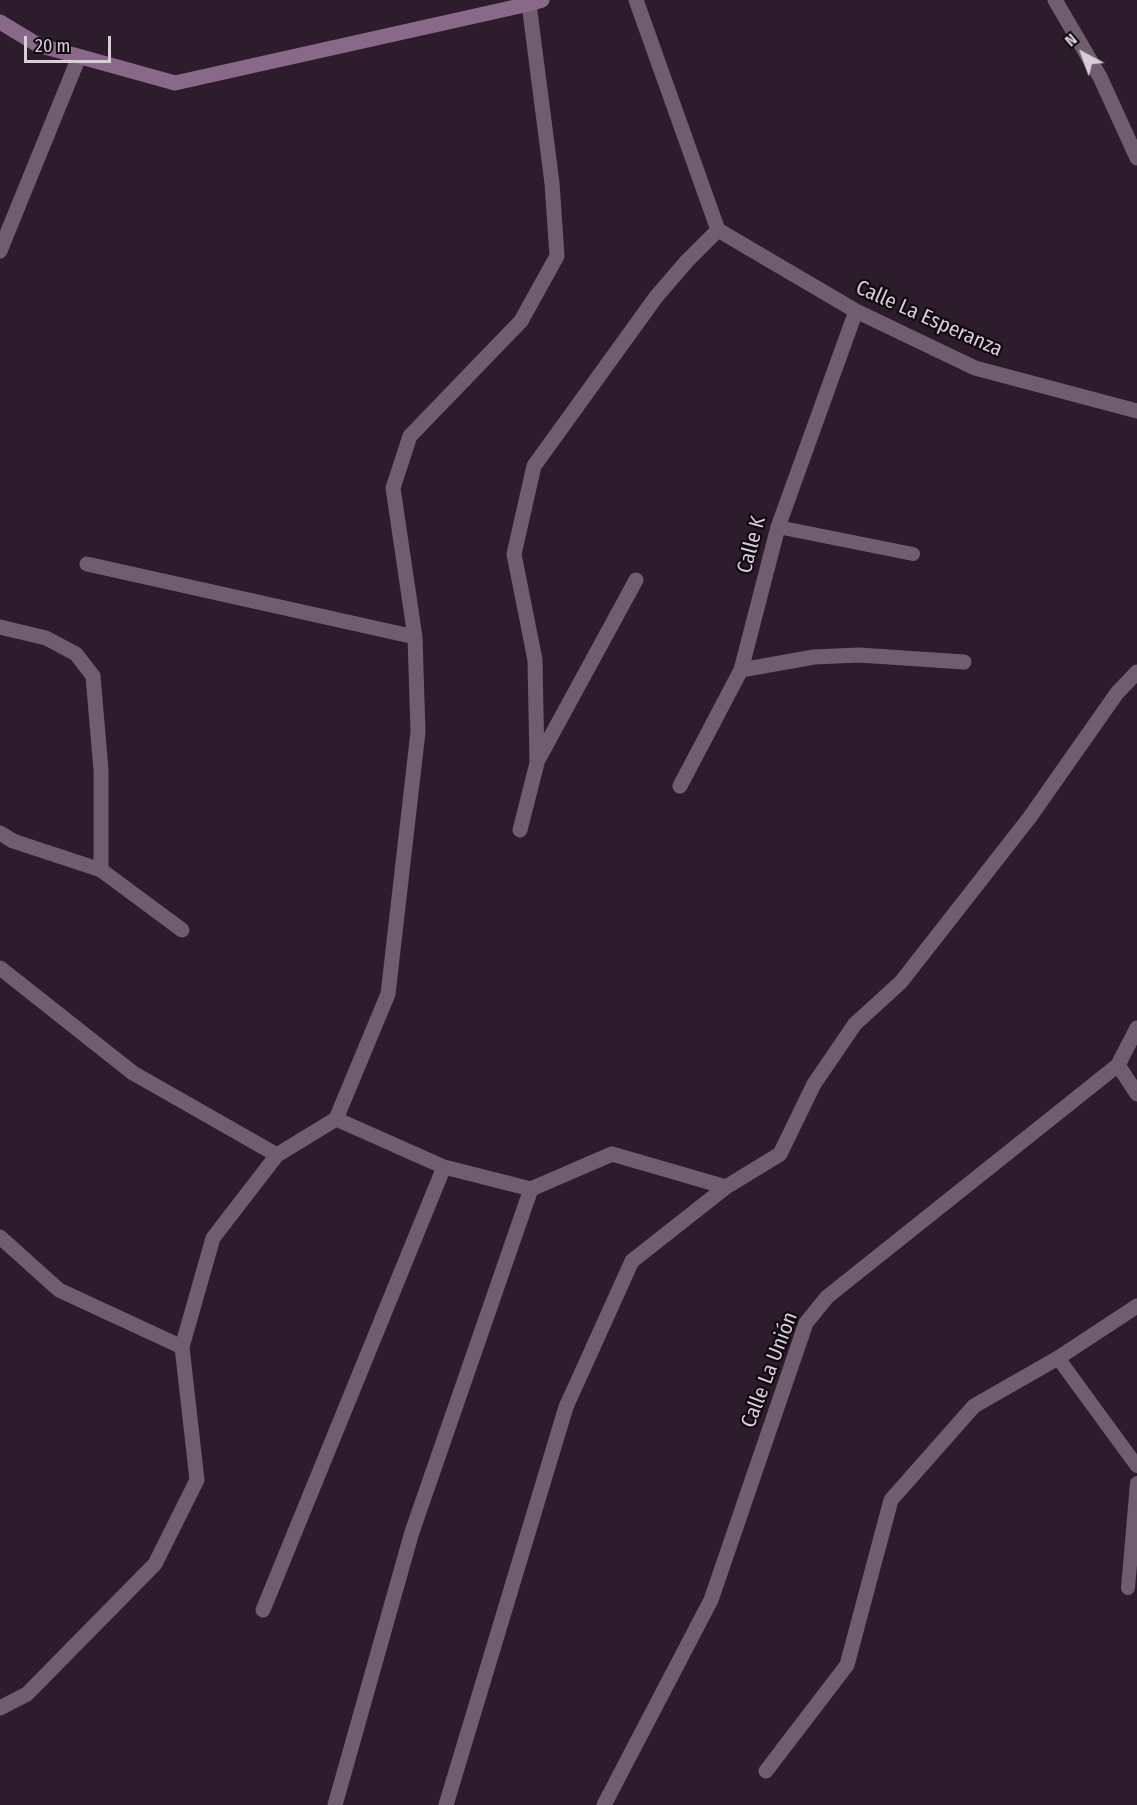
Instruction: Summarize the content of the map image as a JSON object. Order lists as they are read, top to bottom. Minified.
{"streets":{"street":["Calle La Esperanza","Calle K","Calle La Unión"]},"crossings":[["Calle La Esperanza","Calle K"]],"scale_bar":"20 m","north":"top left"}
